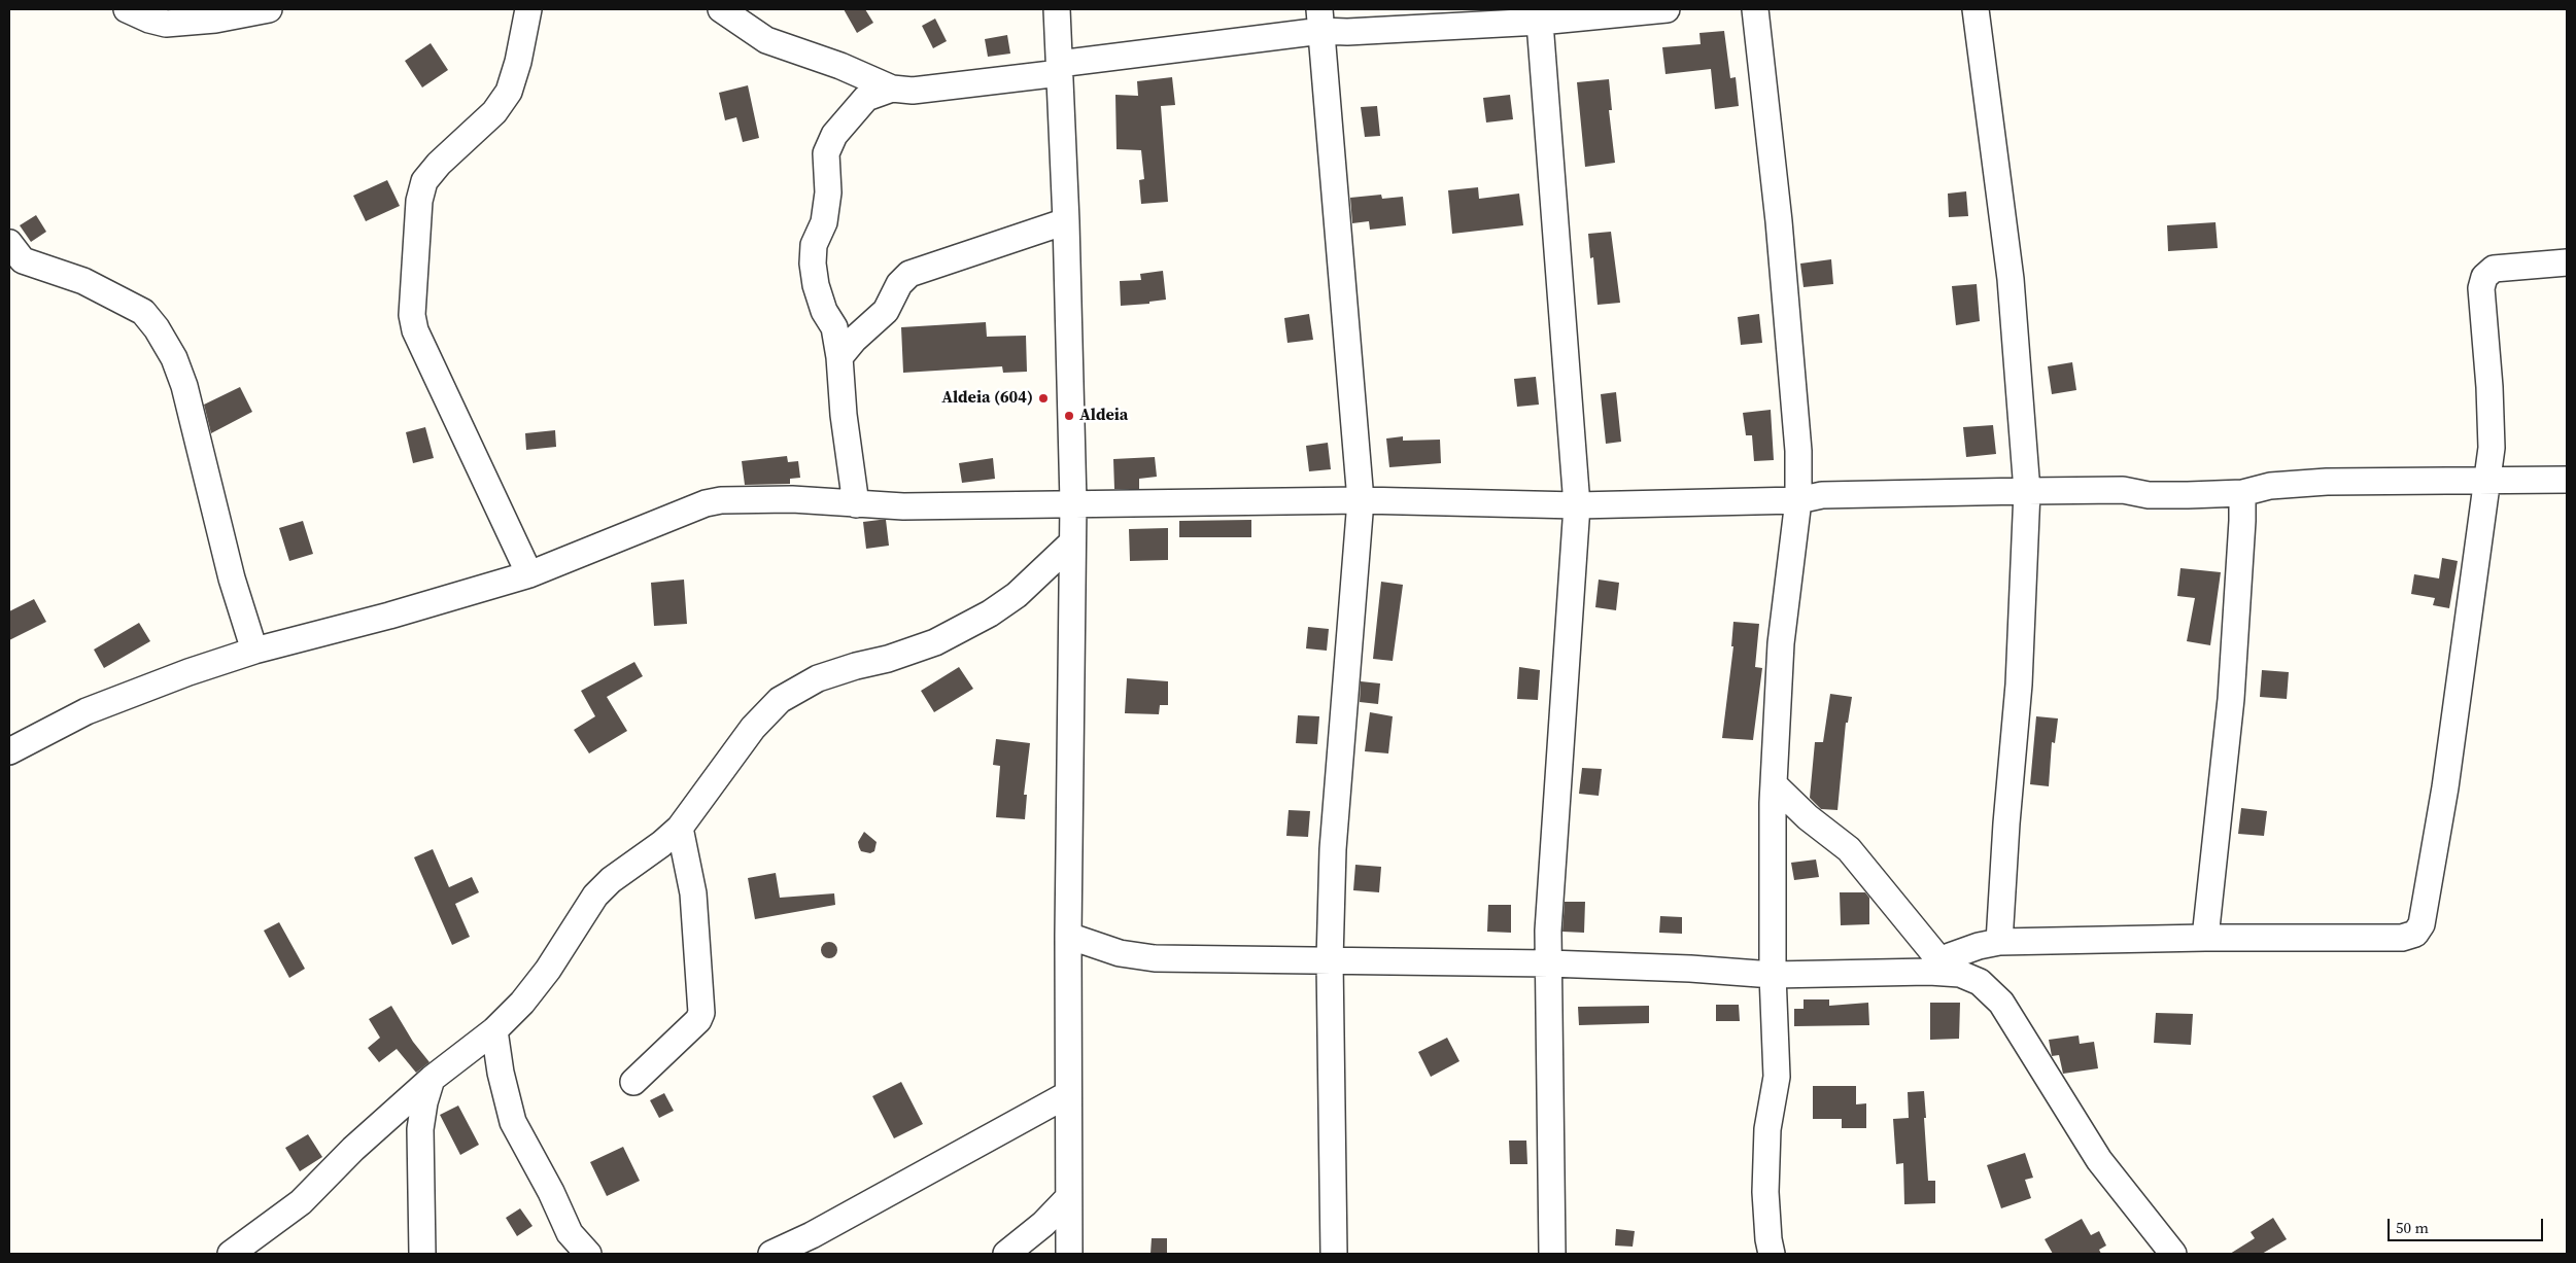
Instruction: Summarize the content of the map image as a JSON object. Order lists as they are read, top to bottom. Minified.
{"places":["Aldeia (604)","Aldeia"],"scale_bar":"50 m"}
